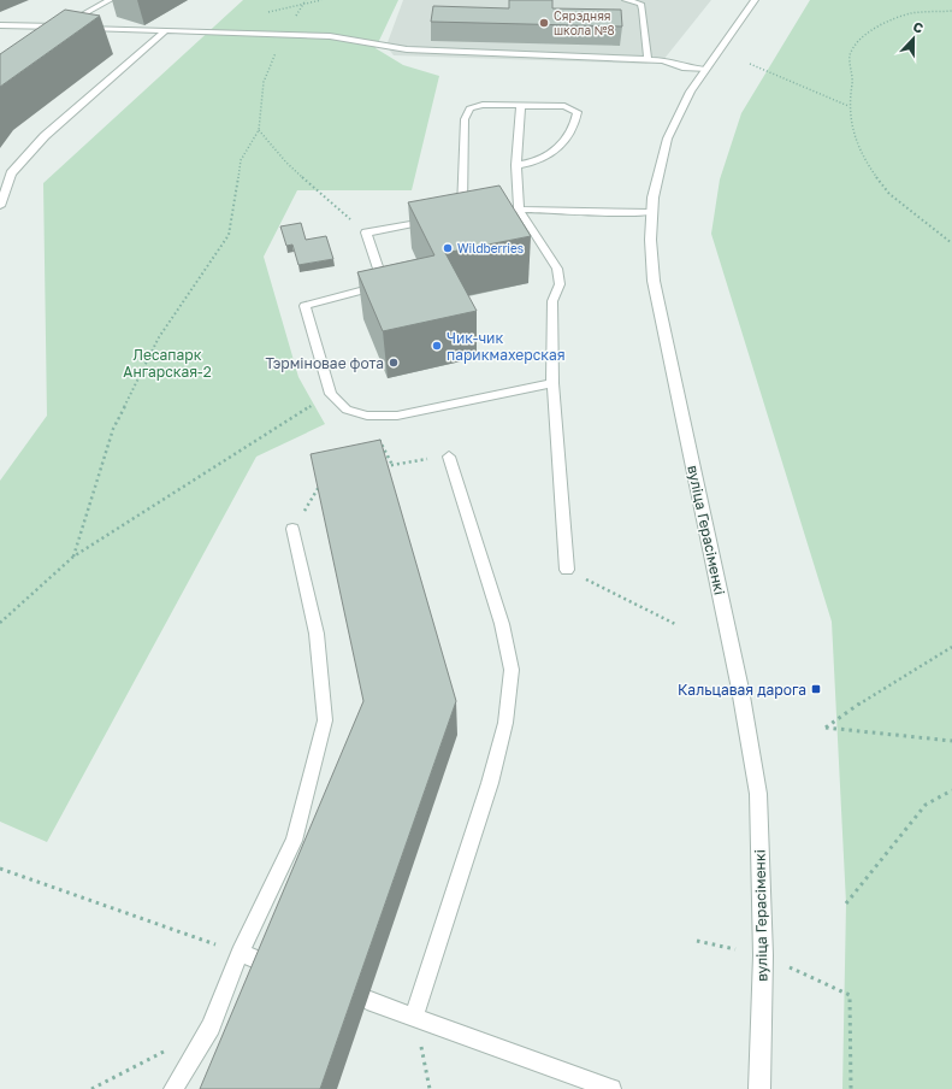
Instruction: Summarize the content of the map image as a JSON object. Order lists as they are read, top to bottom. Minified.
{"streets":{"street":["вуліца Герасіменкі"]},"parks":["Лесапарк Ангарская-2"],"places":{"other":["Сярэдняя школа №8","Wildberries","Чик-чик парикмахерская","Тэрміновае фота"],"transit":["Кальцавая дарога"]},"north":"top"}
